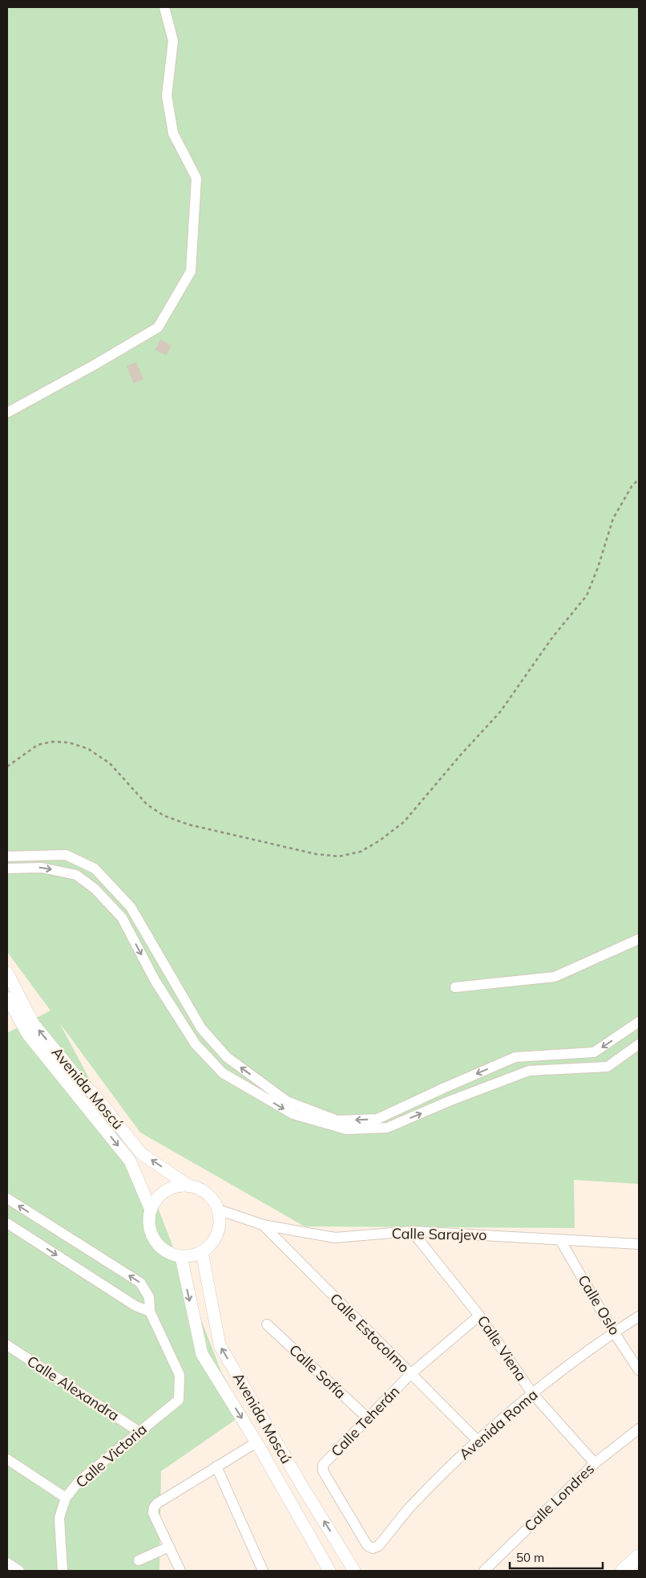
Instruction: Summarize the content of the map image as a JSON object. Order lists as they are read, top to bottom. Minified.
{"streets":{"street":["Avenida Moscú","Calle Sarajevo","Calle Oslo","Calle Estocolmo","Calle Viena","Calle Sofía","Calle Alexandra","Calle Teherán","Avenida Roma","Calle Victoria","Calle Londres"]},"crossings":[["Avenida Moscú","Calle Sarajevo"],["Calle Sarajevo","Calle Oslo"],["Calle Sarajevo","Calle Estocolmo"],["Calle Sarajevo","Calle Viena"],["Calle Oslo","Avenida Roma"],["Calle Estocolmo","Calle Teherán"],["Calle Estocolmo","Avenida Roma"],["Calle Viena","Calle Teherán"],["Calle Viena","Avenida Roma"],["Calle Viena","Calle Londres"],["Calle Sofía","Calle Teherán"],["Calle Alexandra","Calle Victoria"],["Calle Teherán","Avenida Roma"]],"scale_bar":"50 m"}
